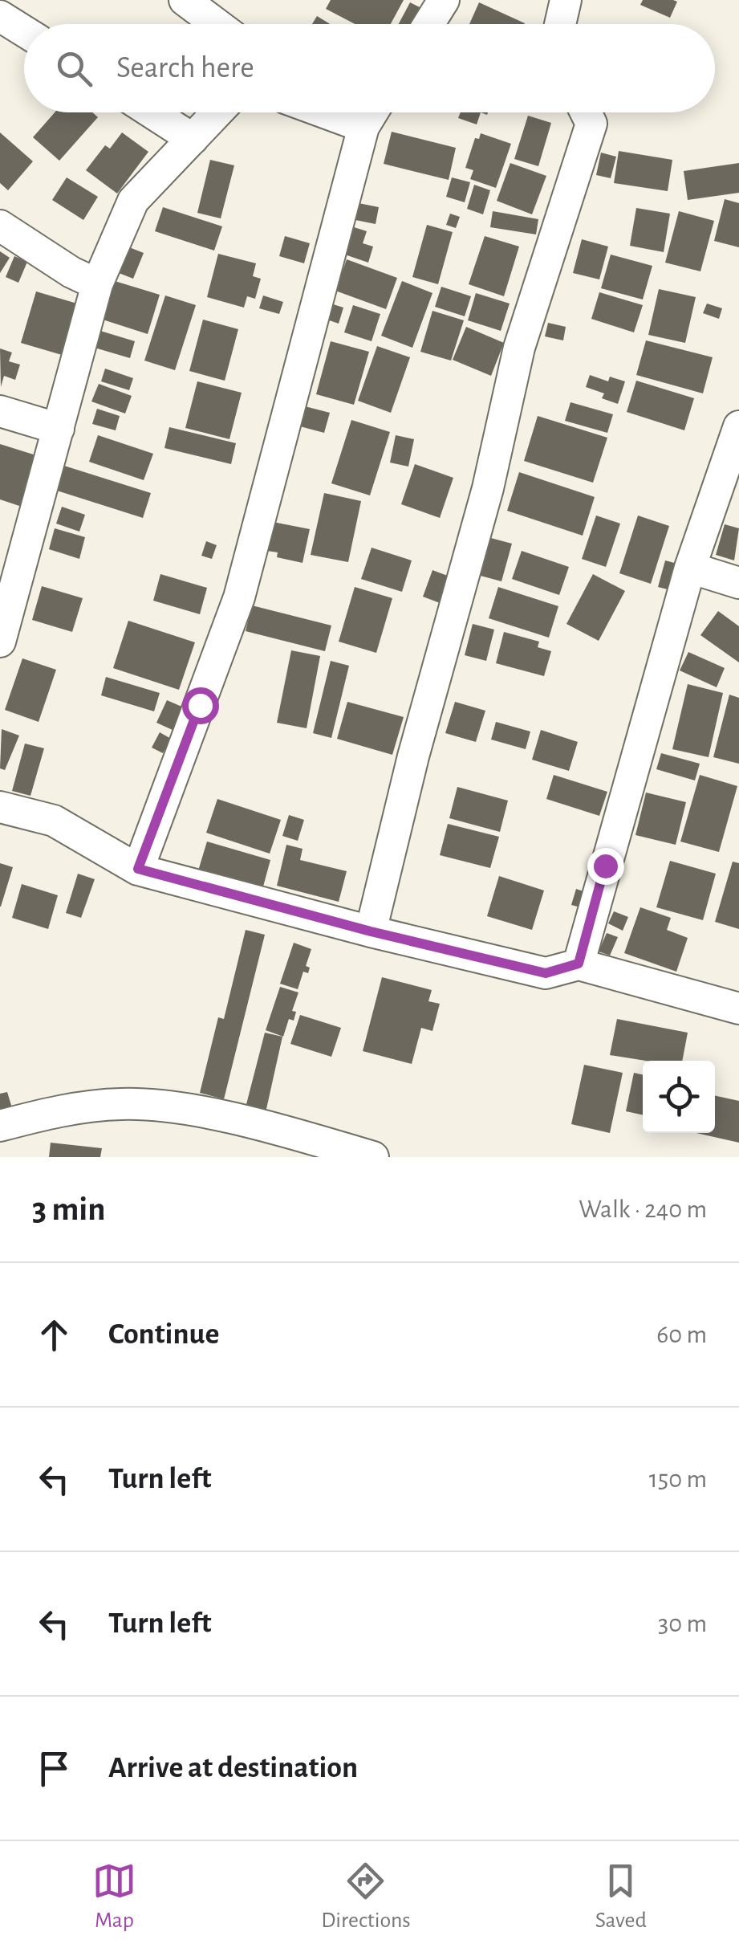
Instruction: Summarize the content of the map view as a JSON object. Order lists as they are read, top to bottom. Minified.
{"page":{"search":"Search here","heading":["3 min","Walk · 240 m"],"list":[["Continue","60 m"],["Turn left","150 m"],["Turn left","30 m"],"Arrive at destination"],"nav":["Map","Directions","Saved"]}}
